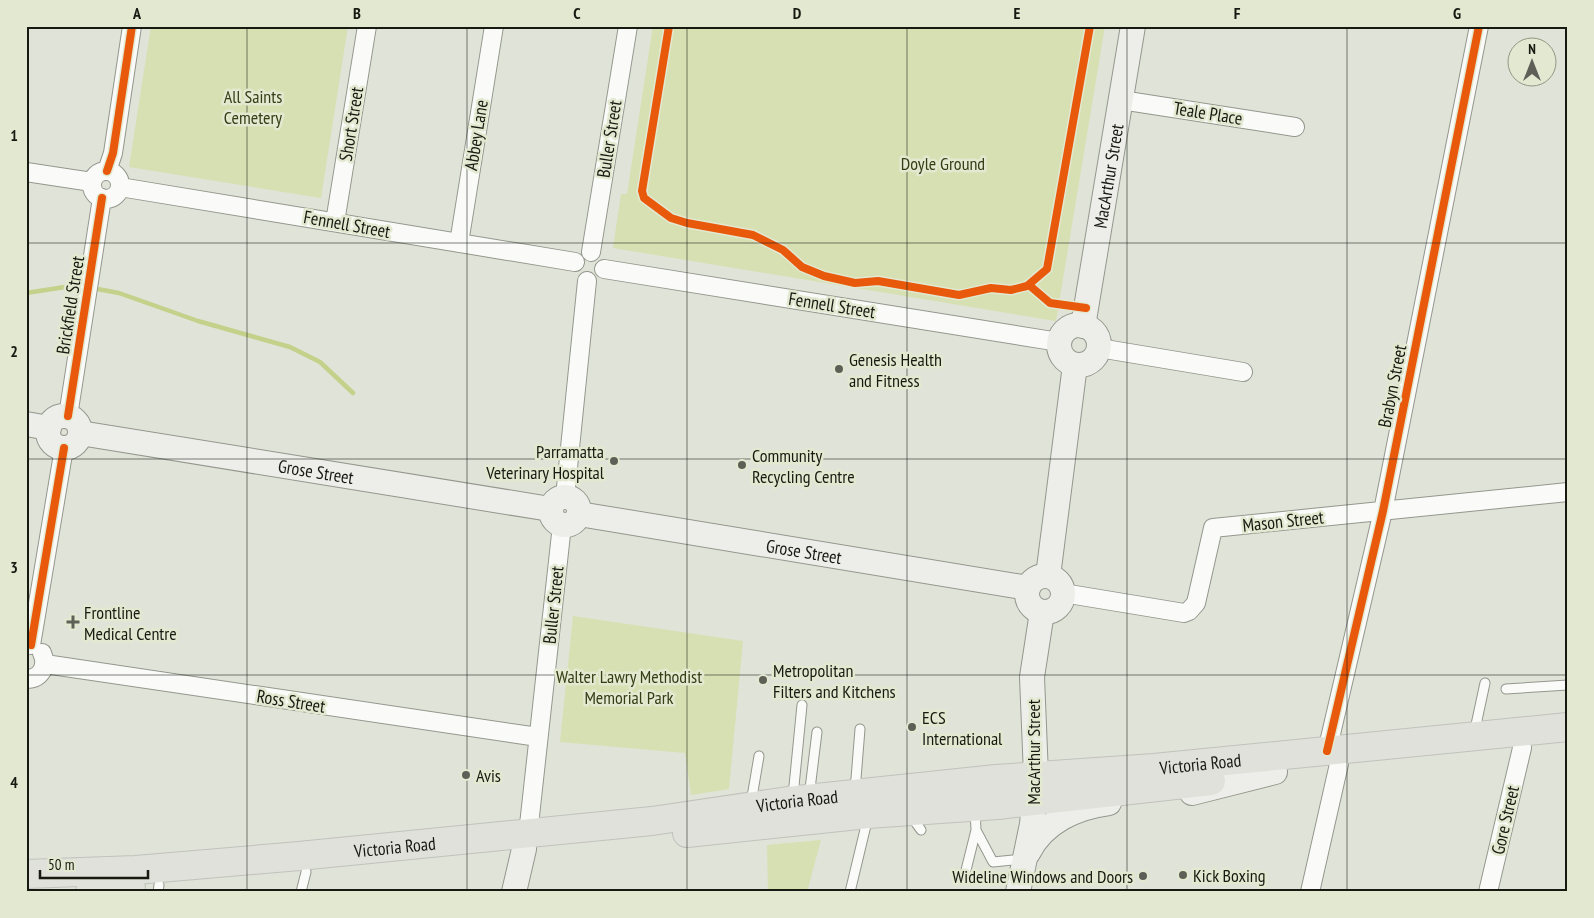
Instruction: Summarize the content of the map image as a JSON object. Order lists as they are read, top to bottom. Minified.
{"streets":{"main road":["Victoria Road"],"street":["Teale Place","Short Street","Abbey Lane","Buller Street","MacArthur Street","Fennell Street","Brickfield Street","Brabyn Street","Grose Street","Mason Street","Ross Street","Gore Street"]},"crossings":[["Teale Place","MacArthur Street"],["Short Street","Fennell Street"],["Abbey Lane","Fennell Street"],["Buller Street","Fennell Street"],["Buller Street","Grose Street"],["Buller Street","Ross Street"],["Buller Street","Victoria Road"],["MacArthur Street","Fennell Street"],["MacArthur Street","Grose Street"],["MacArthur Street","Mason Street"],["MacArthur Street","Victoria Road"],["Fennell Street","Brickfield Street"],["Brickfield Street","Grose Street"],["Brabyn Street","Mason Street"],["Brabyn Street","Victoria Road"],["Grose Street","Mason Street"],["Victoria Road","Gore Street"]],"parks":["All Saints Cemetery","Doyle Ground","Walter Lawry Methodist Memorial Park"],"places":{"other":["Genesis Health and Fitness","Parramatta Veterinary Hospital","Community Recycling Centre","Metropolitan Filters and Kitchens","ECS International","Avis","Kick Boxing","Wideline Windows and Doors"],"health":["Frontline Medical Centre"]},"scale_bar":"50 m","north":"top","grid":{"columns":["A","B","C","D","E","F","G"],"rows":["1","2","3","4"]}}
